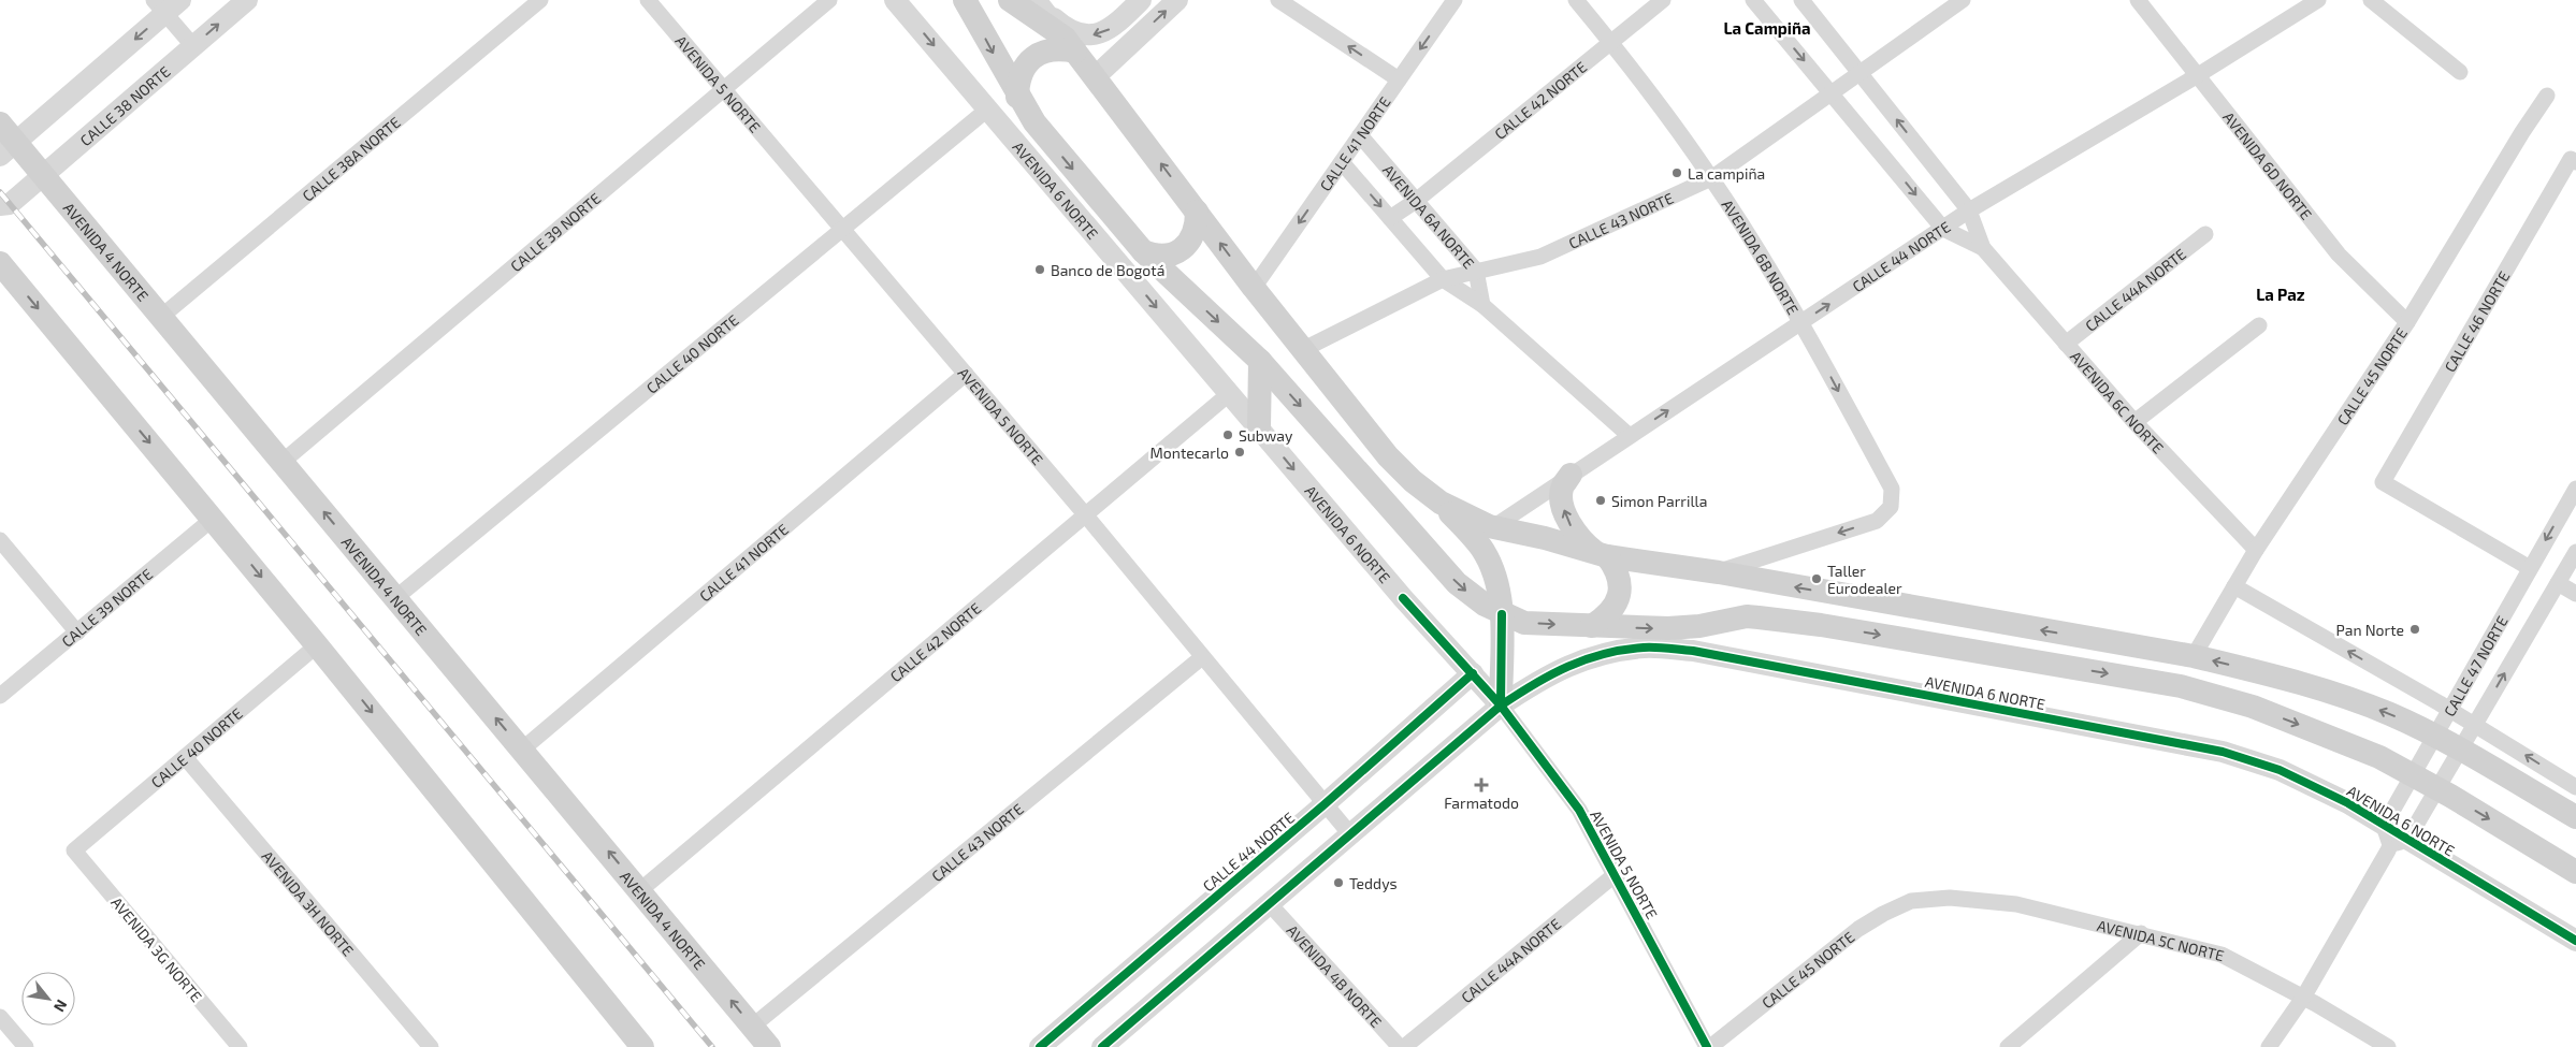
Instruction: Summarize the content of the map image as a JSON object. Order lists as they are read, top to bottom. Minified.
{"streets":{"main road":["AVENIDA 6 NORTE","AVENIDA 4 NORTE"],"street":["AVENIDA 5 NORTE","CALLE 42 NORTE","CALLE 38 NORTE","CALLE 41 NORTE","CALLE 38A NORTE","AVENIDA 6D NORTE","AVENIDA 6A NORTE","CALLE 43 NORTE","CALLE 39 NORTE","CALLE 44 NORTE","AVENIDA 6B NORTE","CALLE 44A NORTE","CALLE 46 NORTE","CALLE 40 NORTE","CALLE 45 NORTE","AVENIDA 6C NORTE","CALLE 47 NORTE","AVENIDA 3H NORTE","AVENIDA 5C NORTE","AVENIDA 3G NORTE","AVENIDA 4B NORTE"]},"crossings":[["AVENIDA 5 NORTE","CALLE 42 NORTE"],["AVENIDA 5 NORTE","CALLE 41 NORTE"],["AVENIDA 5 NORTE","AVENIDA 6 NORTE"],["AVENIDA 5 NORTE","CALLE 43 NORTE"],["AVENIDA 5 NORTE","CALLE 39 NORTE"],["AVENIDA 5 NORTE","CALLE 44 NORTE"],["AVENIDA 5 NORTE","CALLE 44A NORTE"],["AVENIDA 5 NORTE","CALLE 40 NORTE"],["AVENIDA 5 NORTE","CALLE 45 NORTE"],["CALLE 42 NORTE","AVENIDA 6 NORTE"],["CALLE 42 NORTE","AVENIDA 6A NORTE"],["CALLE 42 NORTE","AVENIDA 4 NORTE"],["CALLE 42 NORTE","AVENIDA 6B NORTE"],["CALLE 38 NORTE","AVENIDA 4 NORTE"],["CALLE 41 NORTE","AVENIDA 6A NORTE"],["CALLE 41 NORTE","AVENIDA 4 NORTE"],["CALLE 38A NORTE","AVENIDA 4 NORTE"],["AVENIDA 6D NORTE","CALLE 44 NORTE"],["AVENIDA 6D NORTE","CALLE 45 NORTE"],["AVENIDA 6 NORTE","CALLE 44 NORTE"],["AVENIDA 6 NORTE","CALLE 40 NORTE"],["AVENIDA 6 NORTE","CALLE 47 NORTE"],["AVENIDA 6A NORTE","CALLE 43 NORTE"],["AVENIDA 6A NORTE","CALLE 44 NORTE"],["CALLE 43 NORTE","AVENIDA 4 NORTE"],["CALLE 43 NORTE","AVENIDA 6B NORTE"],["CALLE 43 NORTE","AVENIDA 6C NORTE"],["CALLE 39 NORTE","AVENIDA 4 NORTE"],["AVENIDA 4 NORTE","CALLE 40 NORTE"],["CALLE 44 NORTE","AVENIDA 6B NORTE"],["CALLE 44 NORTE","AVENIDA 6C NORTE"],["CALLE 44A NORTE","AVENIDA 6C NORTE"],["CALLE 46 NORTE","CALLE 47 NORTE"],["CALLE 40 NORTE","AVENIDA 3H NORTE"],["CALLE 40 NORTE","AVENIDA 3G NORTE"],["CALLE 45 NORTE","AVENIDA 6C NORTE"],["CALLE 45 NORTE","AVENIDA 5C NORTE"],["CALLE 47 NORTE","AVENIDA 5C NORTE"]],"one_way":["AVENIDA 6 NORTE"],"districts":["La Campiña","La Paz"],"places":{"other":["La campiña","Banco de Bogotá","Subway","Montecarlo","Simon Parrilla","Taller Eurodealer","Pan Norte","Teddys"],"health":["Farmatodo"]},"north":"bottom right"}
